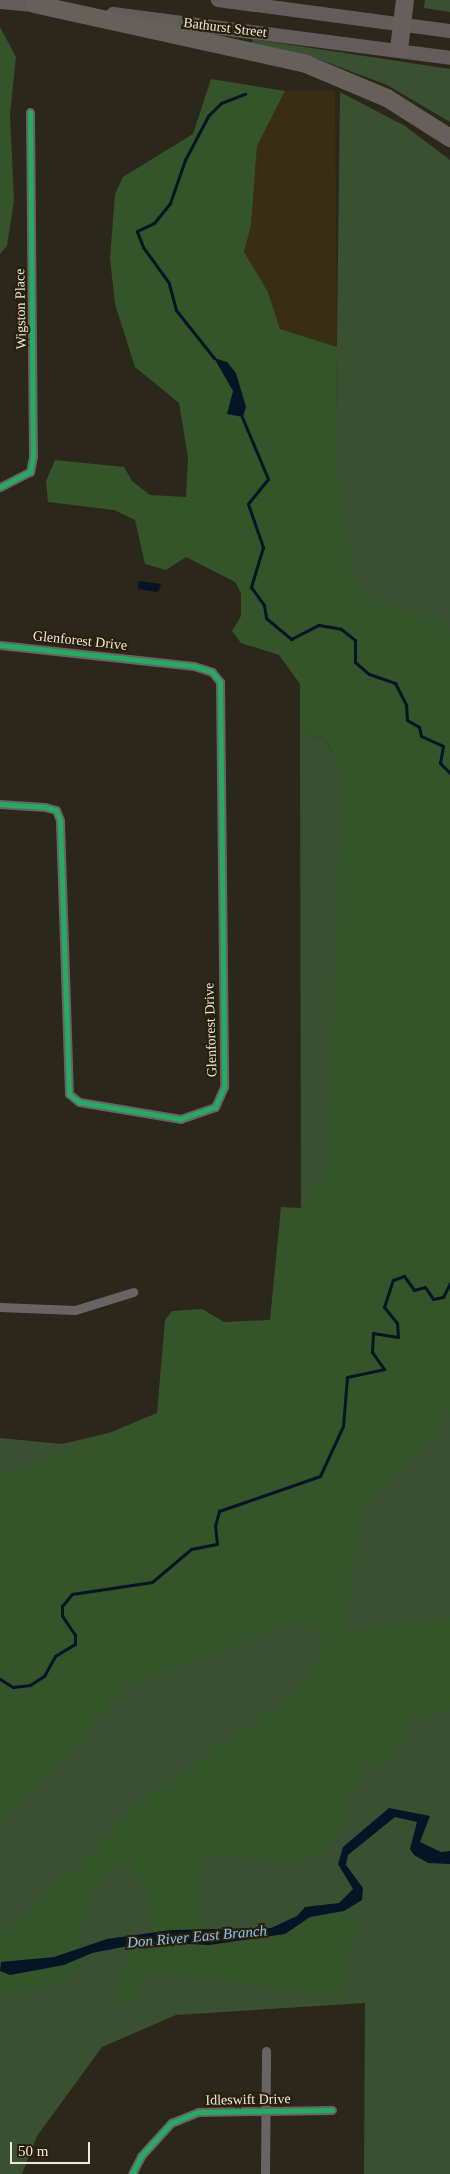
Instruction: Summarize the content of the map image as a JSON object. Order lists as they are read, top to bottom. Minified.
{"streets":{"main road":["Bathurst Street"],"street":["Wigston Place","Glenforest Drive","Idleswift Drive"]},"water":["Don River East Branch"],"scale_bar":"50 m"}
